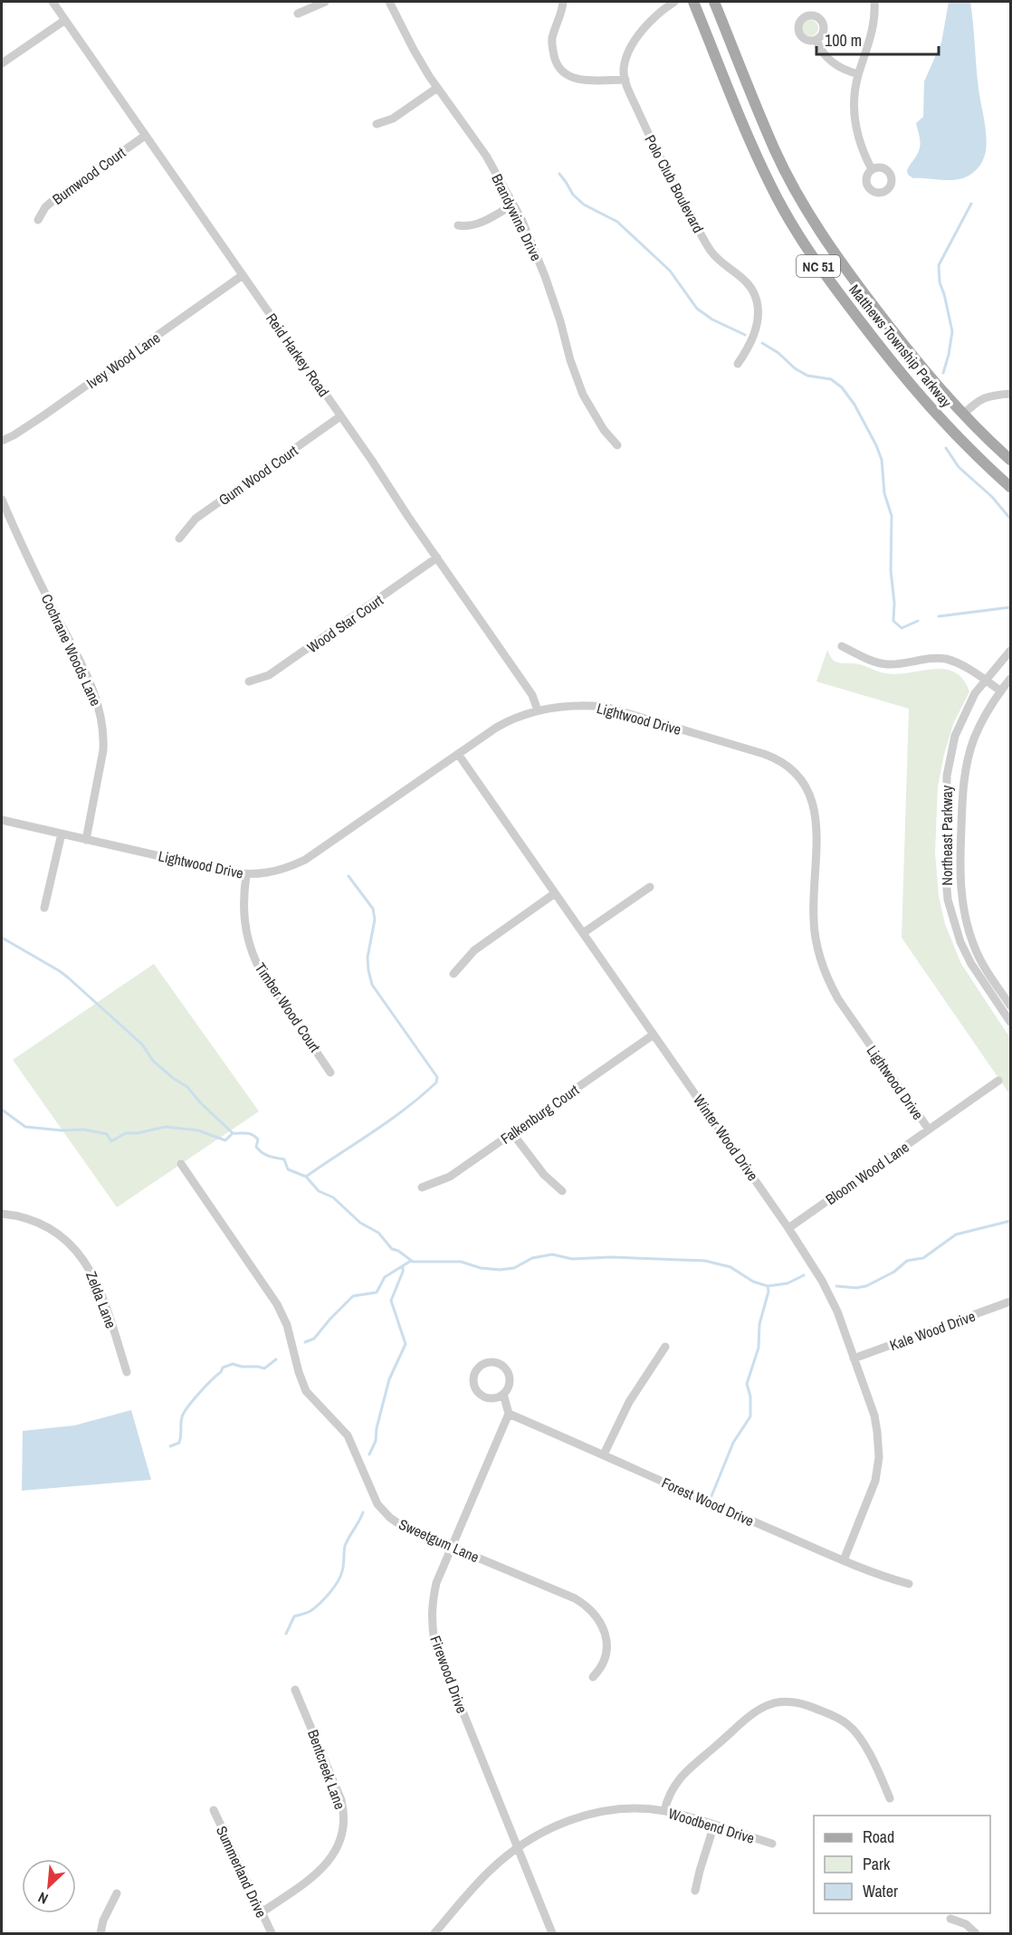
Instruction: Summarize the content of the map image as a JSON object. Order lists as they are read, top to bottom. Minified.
{"streets":{"main road":["NC 51","Matthews Township Parkway"],"street":["Burnwood Court","Polo Club Boulevard","Brandywine Drive","Reid Harkey Road","Ivey Wood Lane","Gum Wood Court","Wood Star Court","Cochrane Woods Lane","Lightwood Drive","Northeast Parkway","Timber Wood Court","Falkenburg Court","Winter Wood Drive","Bloom Wood Lane","Zelda Lane","Kale Wood Drive","Forest Wood Drive","Sweetgum Lane","Firewood Drive","Bentcreek Lane","Woodbend Drive","Summerland Drive"]},"crossings":[["Burnwood Court","Reid Harkey Road"],["Reid Harkey Road","Ivey Wood Lane"],["Reid Harkey Road","Gum Wood Court"],["Reid Harkey Road","Wood Star Court"],["Reid Harkey Road","Lightwood Drive"],["Cochrane Woods Lane","Lightwood Drive"],["Lightwood Drive","Timber Wood Court"],["Lightwood Drive","Winter Wood Drive"],["Lightwood Drive","Bloom Wood Lane"],["Falkenburg Court","Winter Wood Drive"],["Winter Wood Drive","Bloom Wood Lane"],["Winter Wood Drive","Kale Wood Drive"],["Winter Wood Drive","Forest Wood Drive"],["Forest Wood Drive","Firewood Drive"],["Sweetgum Lane","Firewood Drive"],["Firewood Drive","Woodbend Drive"],["Bentcreek Lane","Summerland Drive"]],"legend":["Road","Park","Water"],"scale_bar":"100 m","north":"bottom left"}
